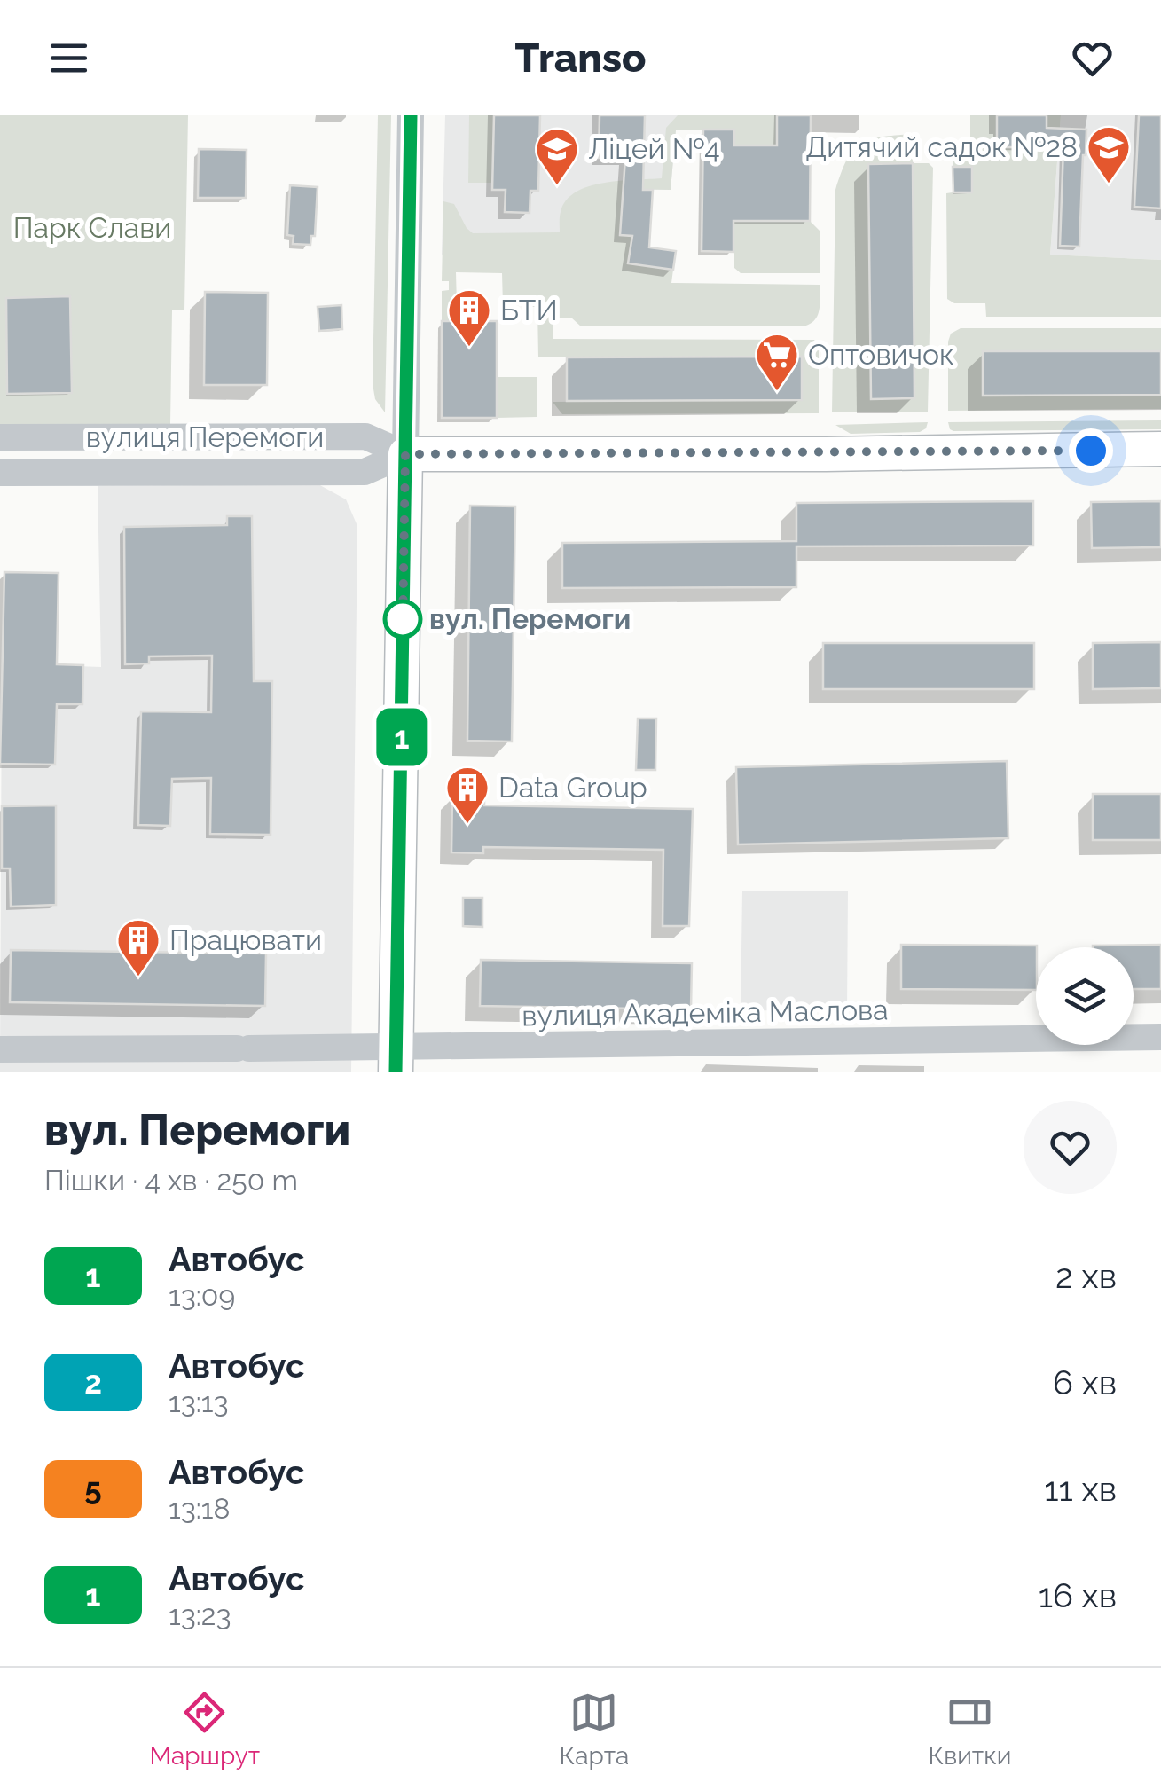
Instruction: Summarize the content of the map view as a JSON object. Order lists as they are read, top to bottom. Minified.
{"streets":{"main road":["вулиця Перемоги"],"street":["вулиця Академіка Маслова"]},"parks":["Парк Слави"],"places":{"school or university":["Дитячий садок №28","Ліцей №4"],"building":["БТИ","Data Group","Працювати"],"supermarket":["Оптовичок"],"other":["вул. Перемоги"]},"lines":["bus line 1"],"page":{"header":"Transo","on_map":"1","heading":["вул. Перемоги","Пішки · 4 хв · 250 m"],"list":[{"mark":"1","name":"Автобус","note":"13:09","value":"2 хв"},{"mark":"2","name":"Автобус","note":"13:13","value":"6 хв"},{"mark":"5","name":"Автобус","note":"13:18","value":"11 хв"},{"mark":"1","name":"Автобус","note":"13:23","value":"16 хв"}],"tabs":["Маршрут","Карта","Квитки"]}}
